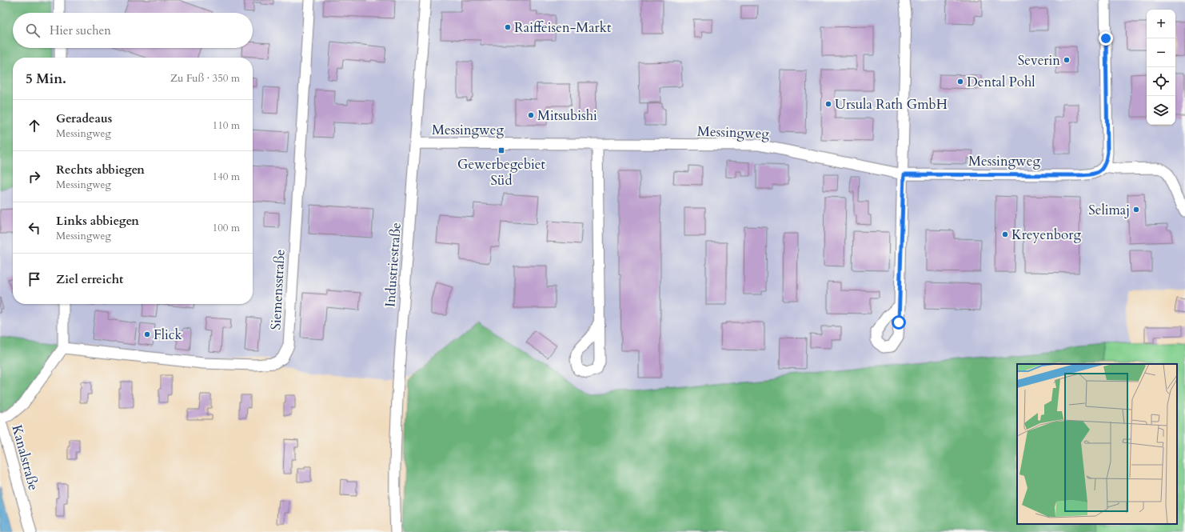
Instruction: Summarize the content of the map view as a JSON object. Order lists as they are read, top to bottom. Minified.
{"streets":{"street":["Messingweg","Industriestraße","Siemensstraße","Kanalstraße"]},"crossings":[["Messingweg","Industriestraße"],["Siemensstraße","Kanalstraße"]],"places":{"other":["Raiffeisen-Markt","Severin","Dental Pohl","Ursula Rath GmbH","Mitsubishi","Selimaj","Kreyenborg","Flick"],"transit":["Gewerbegebiet Süd"]},"page":{"map_buttons":["+","−"],"search":"Hier suchen","heading":["5 Min.","Zu Fuß · 350 m"],"list":[["Geradeaus","Messingweg","110 m"],["Rechts abbiegen","Messingweg","140 m"],["Links abbiegen","Messingweg","100 m"],"Ziel erreicht"]}}
